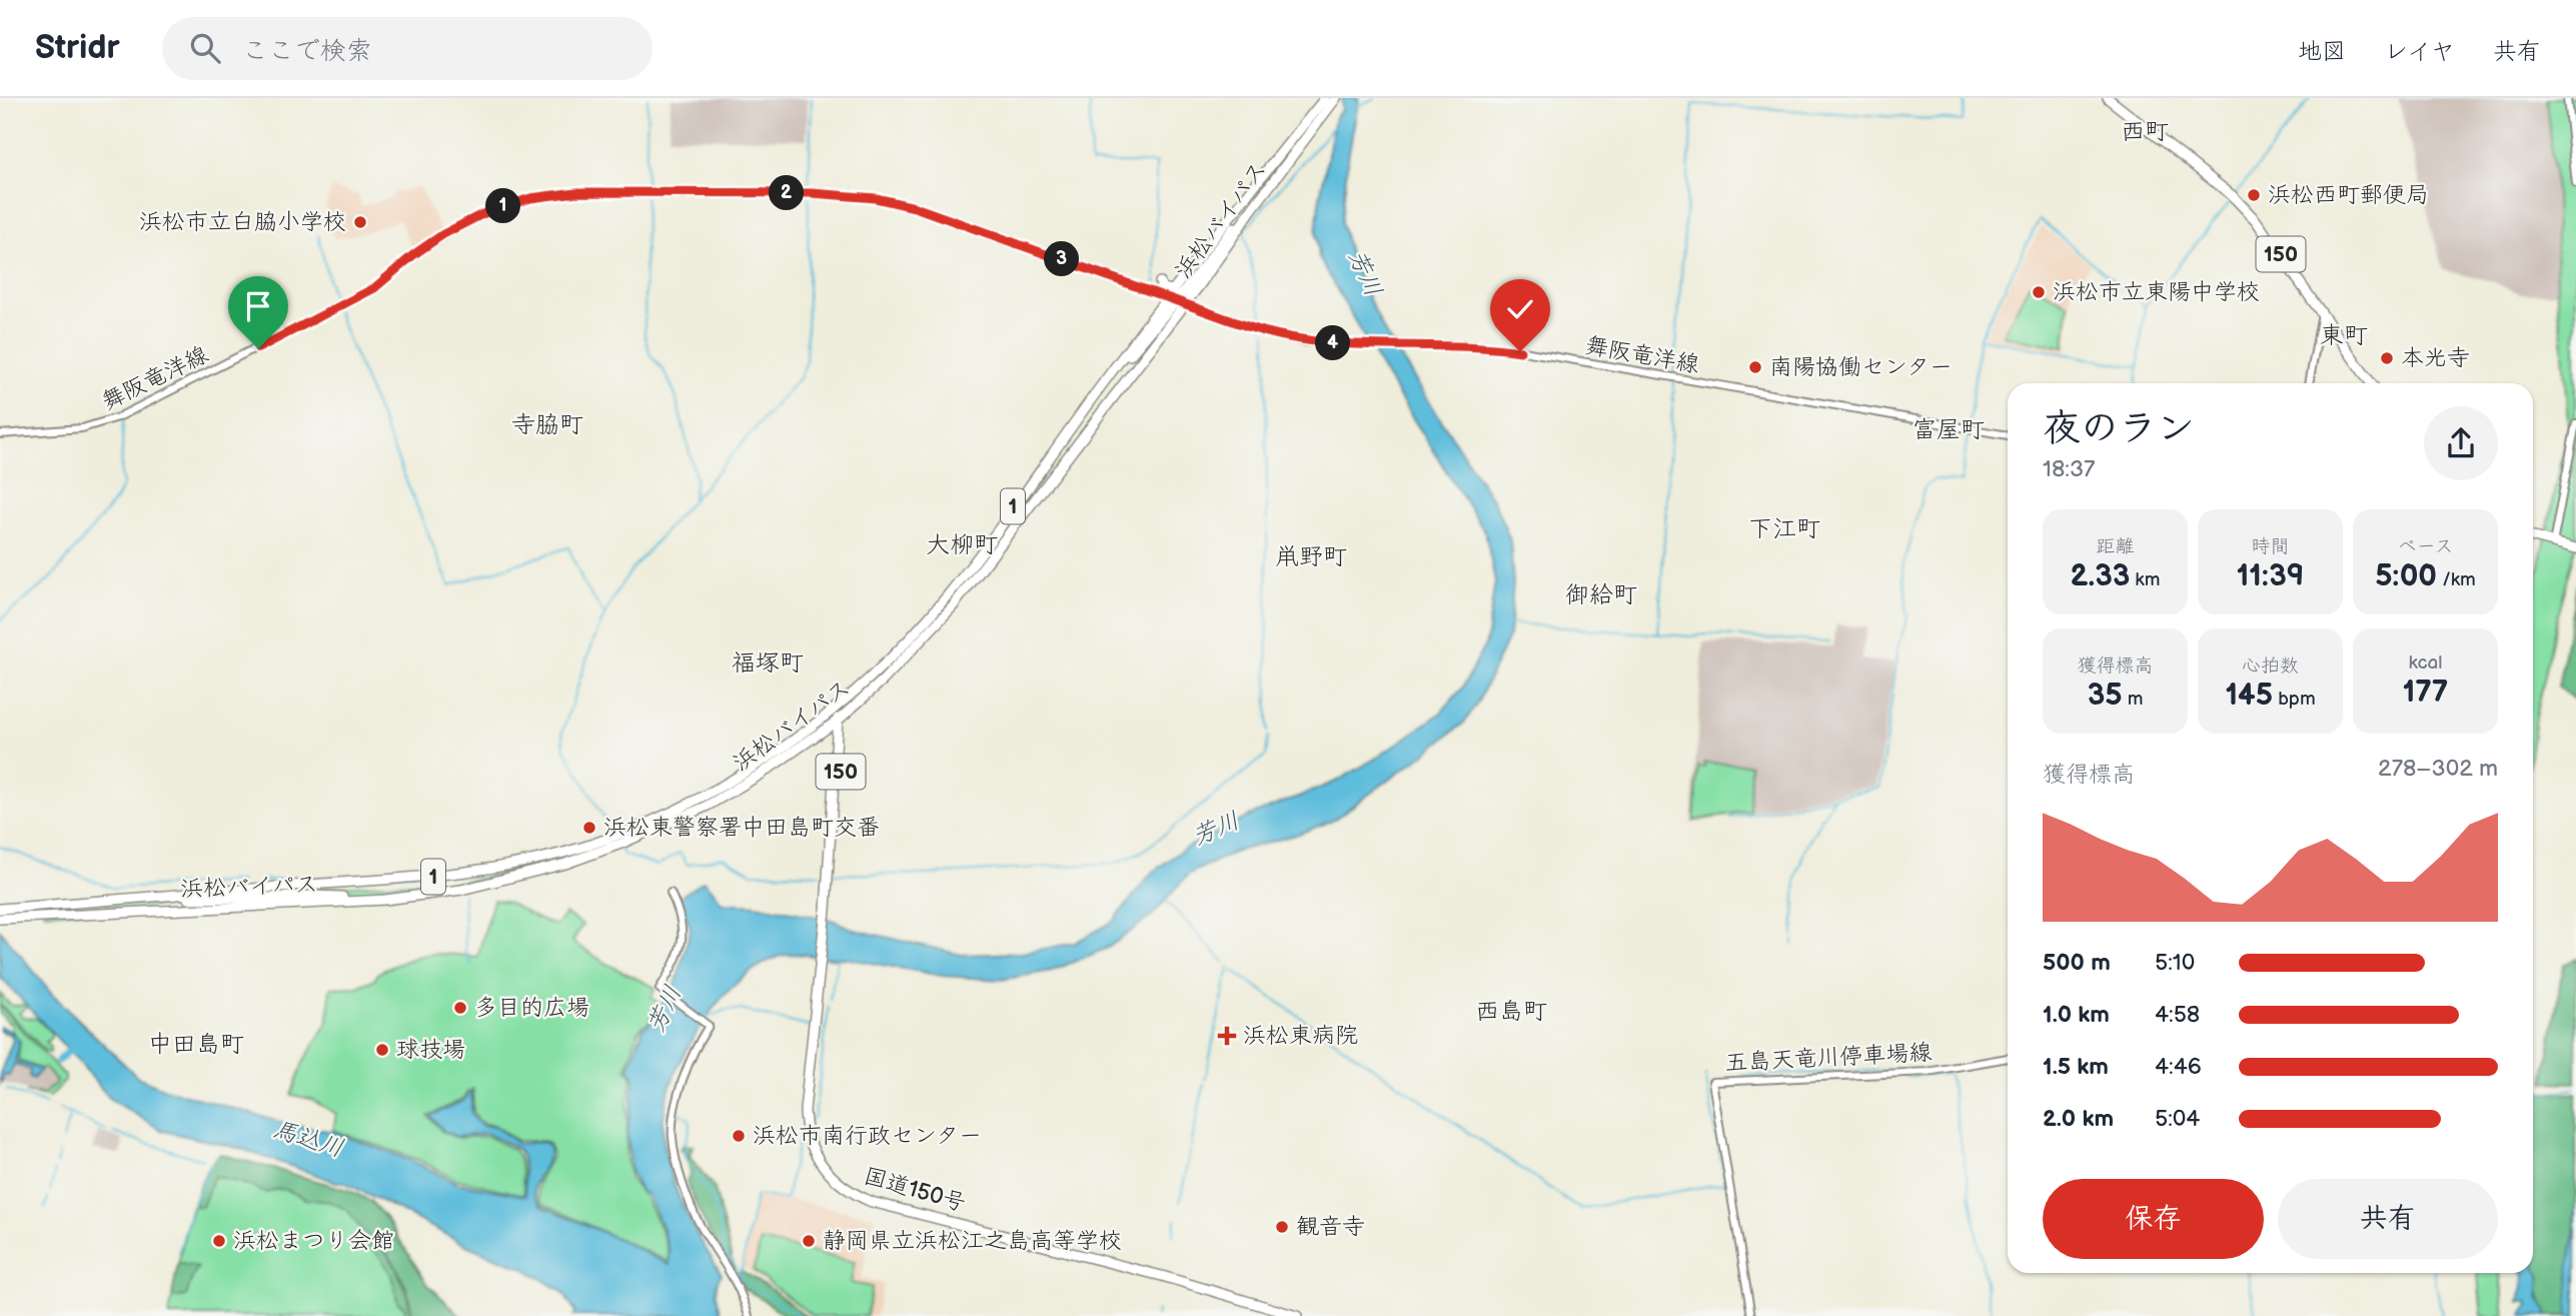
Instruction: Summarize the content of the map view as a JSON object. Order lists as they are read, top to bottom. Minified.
{"streets":{"highway":["浜松バイパス","150","1","国道150号"],"main road":["舞阪竜洋線","五島天竜川停車場線"]},"crossings":[["浜松バイパス","舞阪竜洋線"],["浜松バイパス","国道150号"]],"districts":["西町","東町","寺脇町","富屋町","下江町","大柳町","鼡野町","御給町","福塚町","西島町","中田島町"],"water":["芳川","馬込川"],"places":{"other":["浜松西町郵便局","浜松市立白脇小学校","浜松市立東陽中学校","本光寺","南陽協働センター","浜松東警察署中田島町交番","多目的広場","球技場","浜松市南行政センター","観音寺","浜松まつり会館","静岡県立浜松江之島高等学校"],"health":["浜松東病院"]},"page":{"header":"Stridr","search":"ここで検索","nav":["地図","レイヤ","共有"],"pins":["2","1","3","4"],"heading":["夜のラン","18:37"],"stats":[["距離","2.33 km"],["時間","11:39"],["ペース","5:00 /km"],["獲得標高","35 m"],["心拍数","145 bpm"],["kcal","177"]],"chart":["獲得標高","278–302 m"],"list":[{"name":"500 m","note":"5:10"},{"name":"1.0 km","note":"4:58"},{"name":"1.5 km","note":"4:46"},{"name":"2.0 km","note":"5:04"}],"buttons":["保存","共有"]}}
